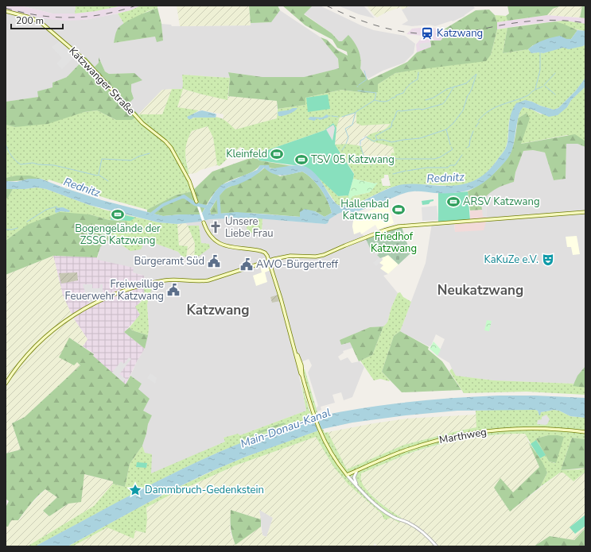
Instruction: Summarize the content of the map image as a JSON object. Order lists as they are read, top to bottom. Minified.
{"streets":{"main road":["Katzwanger Straße","Marthweg"]},"districts":["Neukatzwang","Katzwang"],"water":["Rednitz","Main-Donau-Kanal"],"parks":["Friedhof Katzwang"],"places":{"station":["Katzwang"],"sports":["Kleinfeld","TSV 05 Katzwang","ARSV Katzwang","Hallenbad Katzwang","Bogengelände der ZSSG Katzwang"],"church":["Unsere Liebe Frau"],"theatre":["KaKuZe e.V."],"public building":["Bürgeramt Süd","AWO-Bürgertreff","Freiweillige Feuerwehr Katzwang"],"place":["Dammbruch-Gedenkstein"]},"scale_bar":"200 m"}
